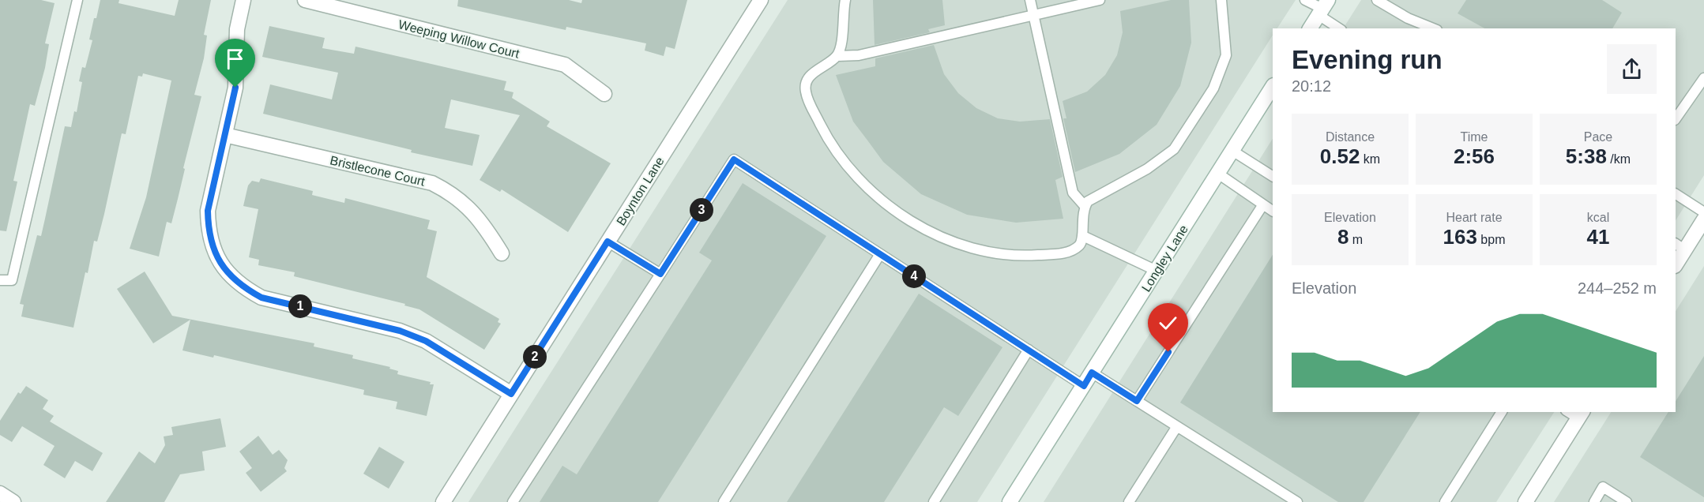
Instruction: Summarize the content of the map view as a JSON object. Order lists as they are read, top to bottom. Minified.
{"streets":{"street":["Weeping Willow Court","Bristlecone Court","Boynton Lane","Longley Lane"]},"page":{"heading":["Evening run","20:12"],"stats":[["Distance","0.52 km"],["Time","2:56"],["Pace","5:38 /km"],["Elevation","8 m"],["Heart rate","163 bpm"],["kcal","41"]],"pins":["3","4","1","2"],"chart":["Elevation","244–252 m"]}}
